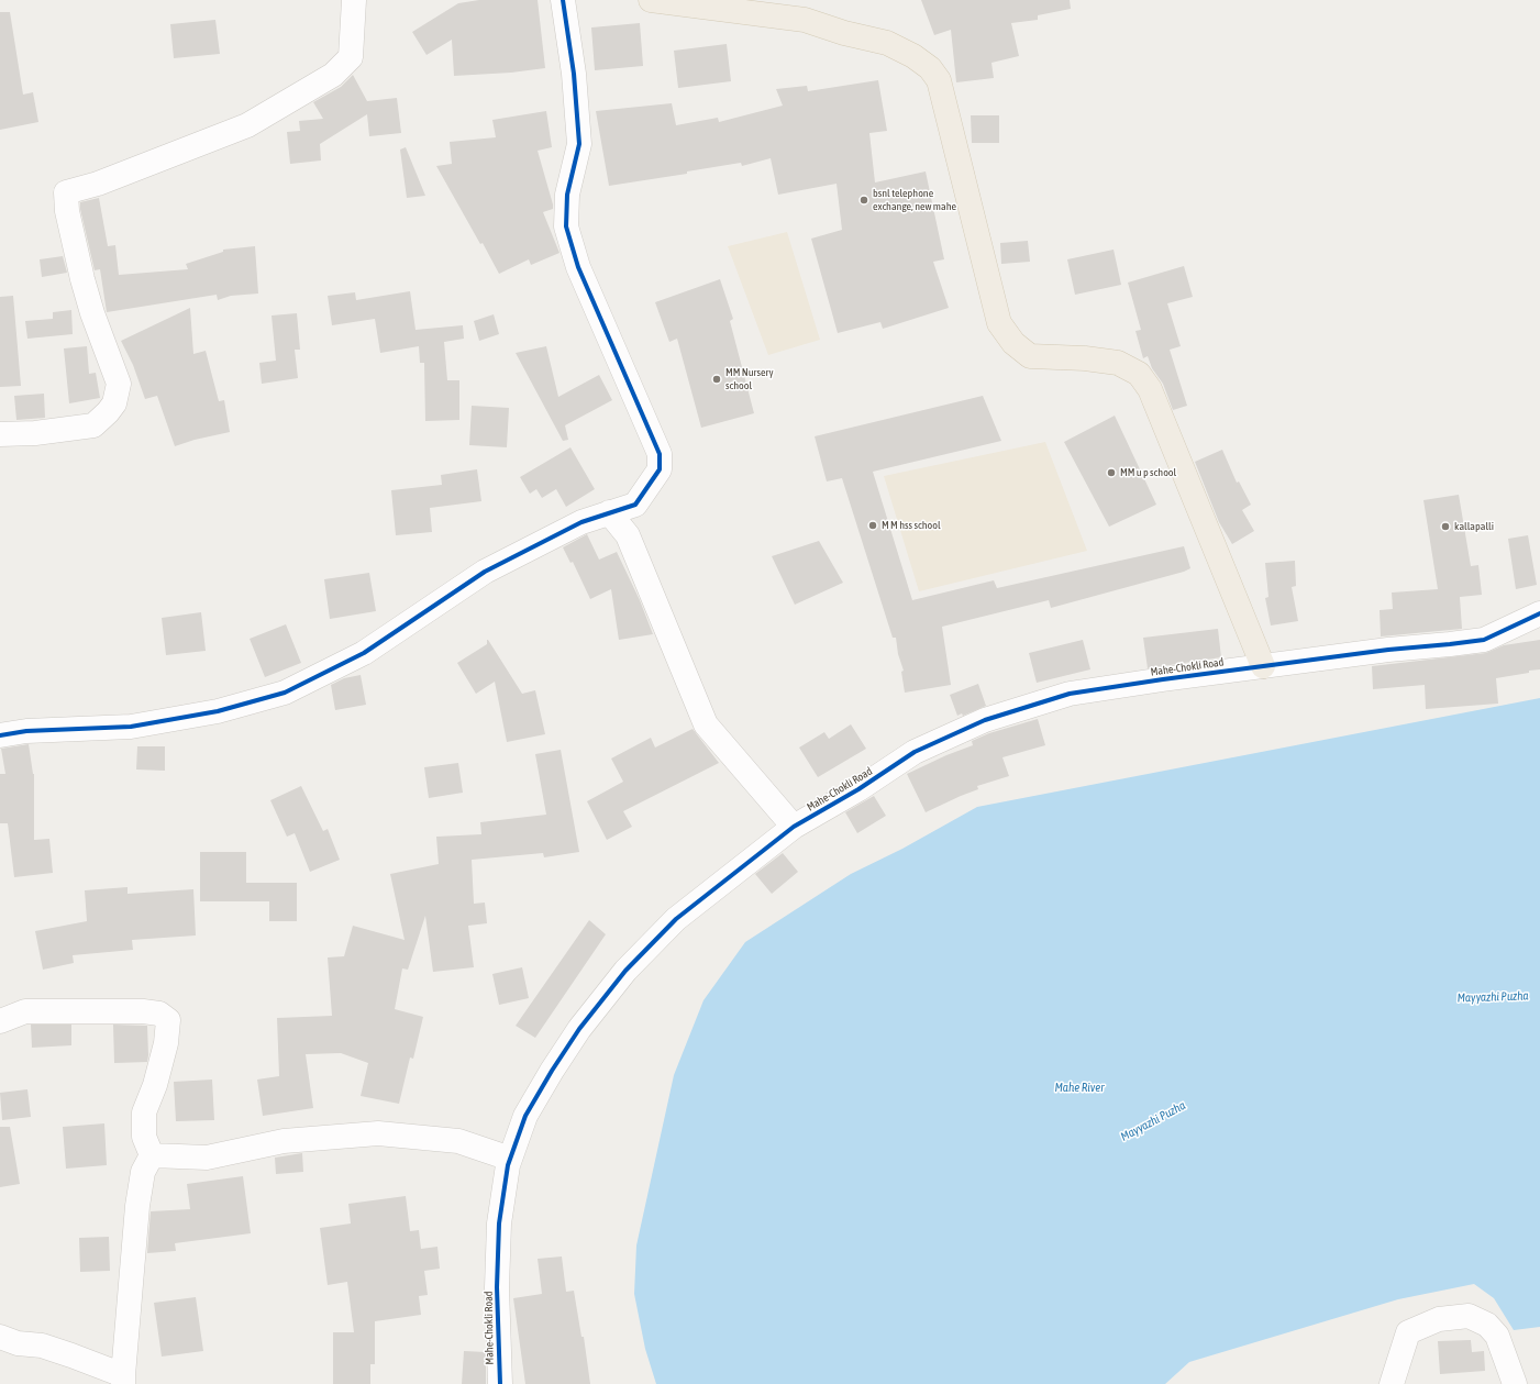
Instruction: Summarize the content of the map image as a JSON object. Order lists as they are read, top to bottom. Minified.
{"streets":{"street":["Mahe-Chokli Road"]},"water":["Mayyazhi Puzha","Mahe River"],"places":["bsnl telephone exchange, new mahe","MM Nursery school","MM u p school","M M hss school","kallapalli"]}
